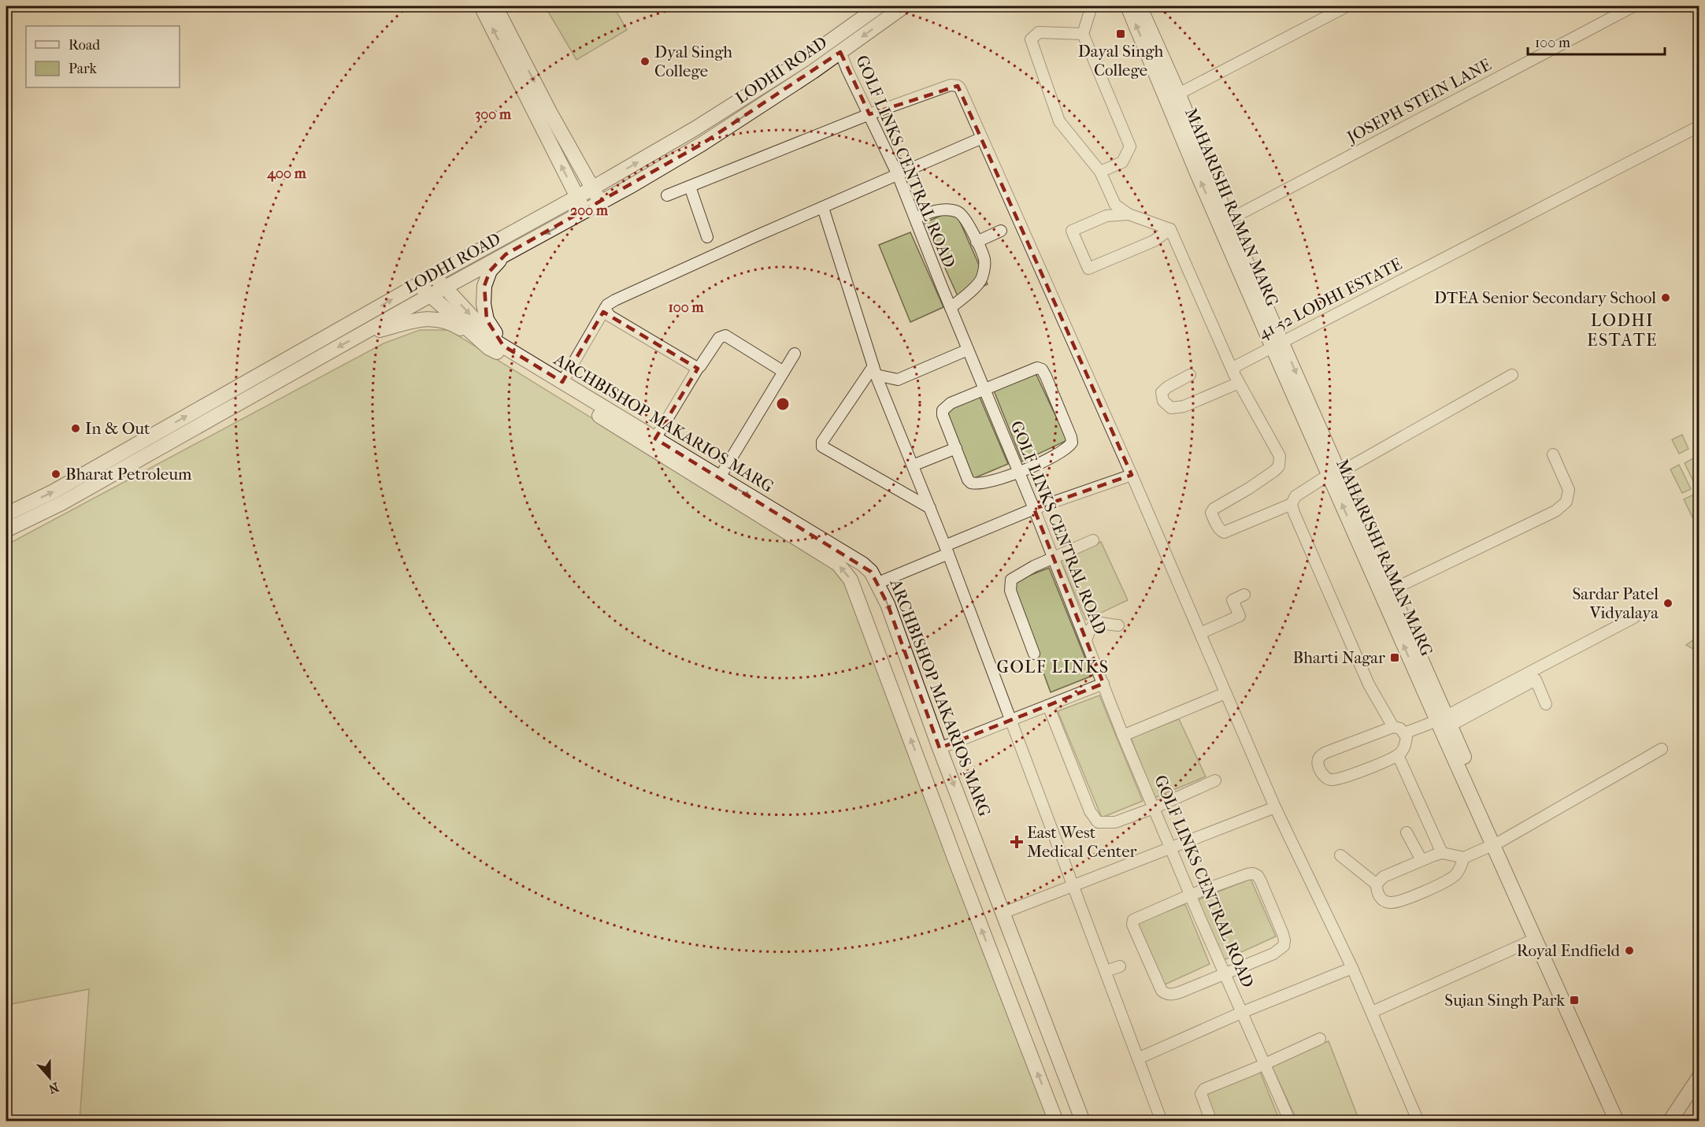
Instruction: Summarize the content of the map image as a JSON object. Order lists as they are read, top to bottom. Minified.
{"streets":{"main road":["LODHI ROAD","MAHARISHI RAMAN MARG","ARCHBISHOP MAKARIOS MARG"],"street":["JOSEPH STEIN LANE","GOLF LINKS CENTRAL ROAD","41-52 LODHI ESTATE"]},"crossings":[["LODHI ROAD","GOLF LINKS CENTRAL ROAD"],["LODHI ROAD","ARCHBISHOP MAKARIOS MARG"],["JOSEPH STEIN LANE","MAHARISHI RAMAN MARG"],["MAHARISHI RAMAN MARG","41-52 LODHI ESTATE"]],"districts":["LODHI ESTATE","GOLF LINKS"],"places":{"transit":["Dayal Singh College","Bharti Nagar","Sujan Singh Park"],"other":["Dyal Singh College","DTEA Senior Secondary School","In & Out","Bharat Petroleum","Sardar Patel Vidyalaya","Royal Endfield"],"health":["East West Medical Center"]},"legend":["Road","Park"],"scale_bar":"100 m","north":"bottom","rings":["300 m","400 m","200 m","100 m"]}
